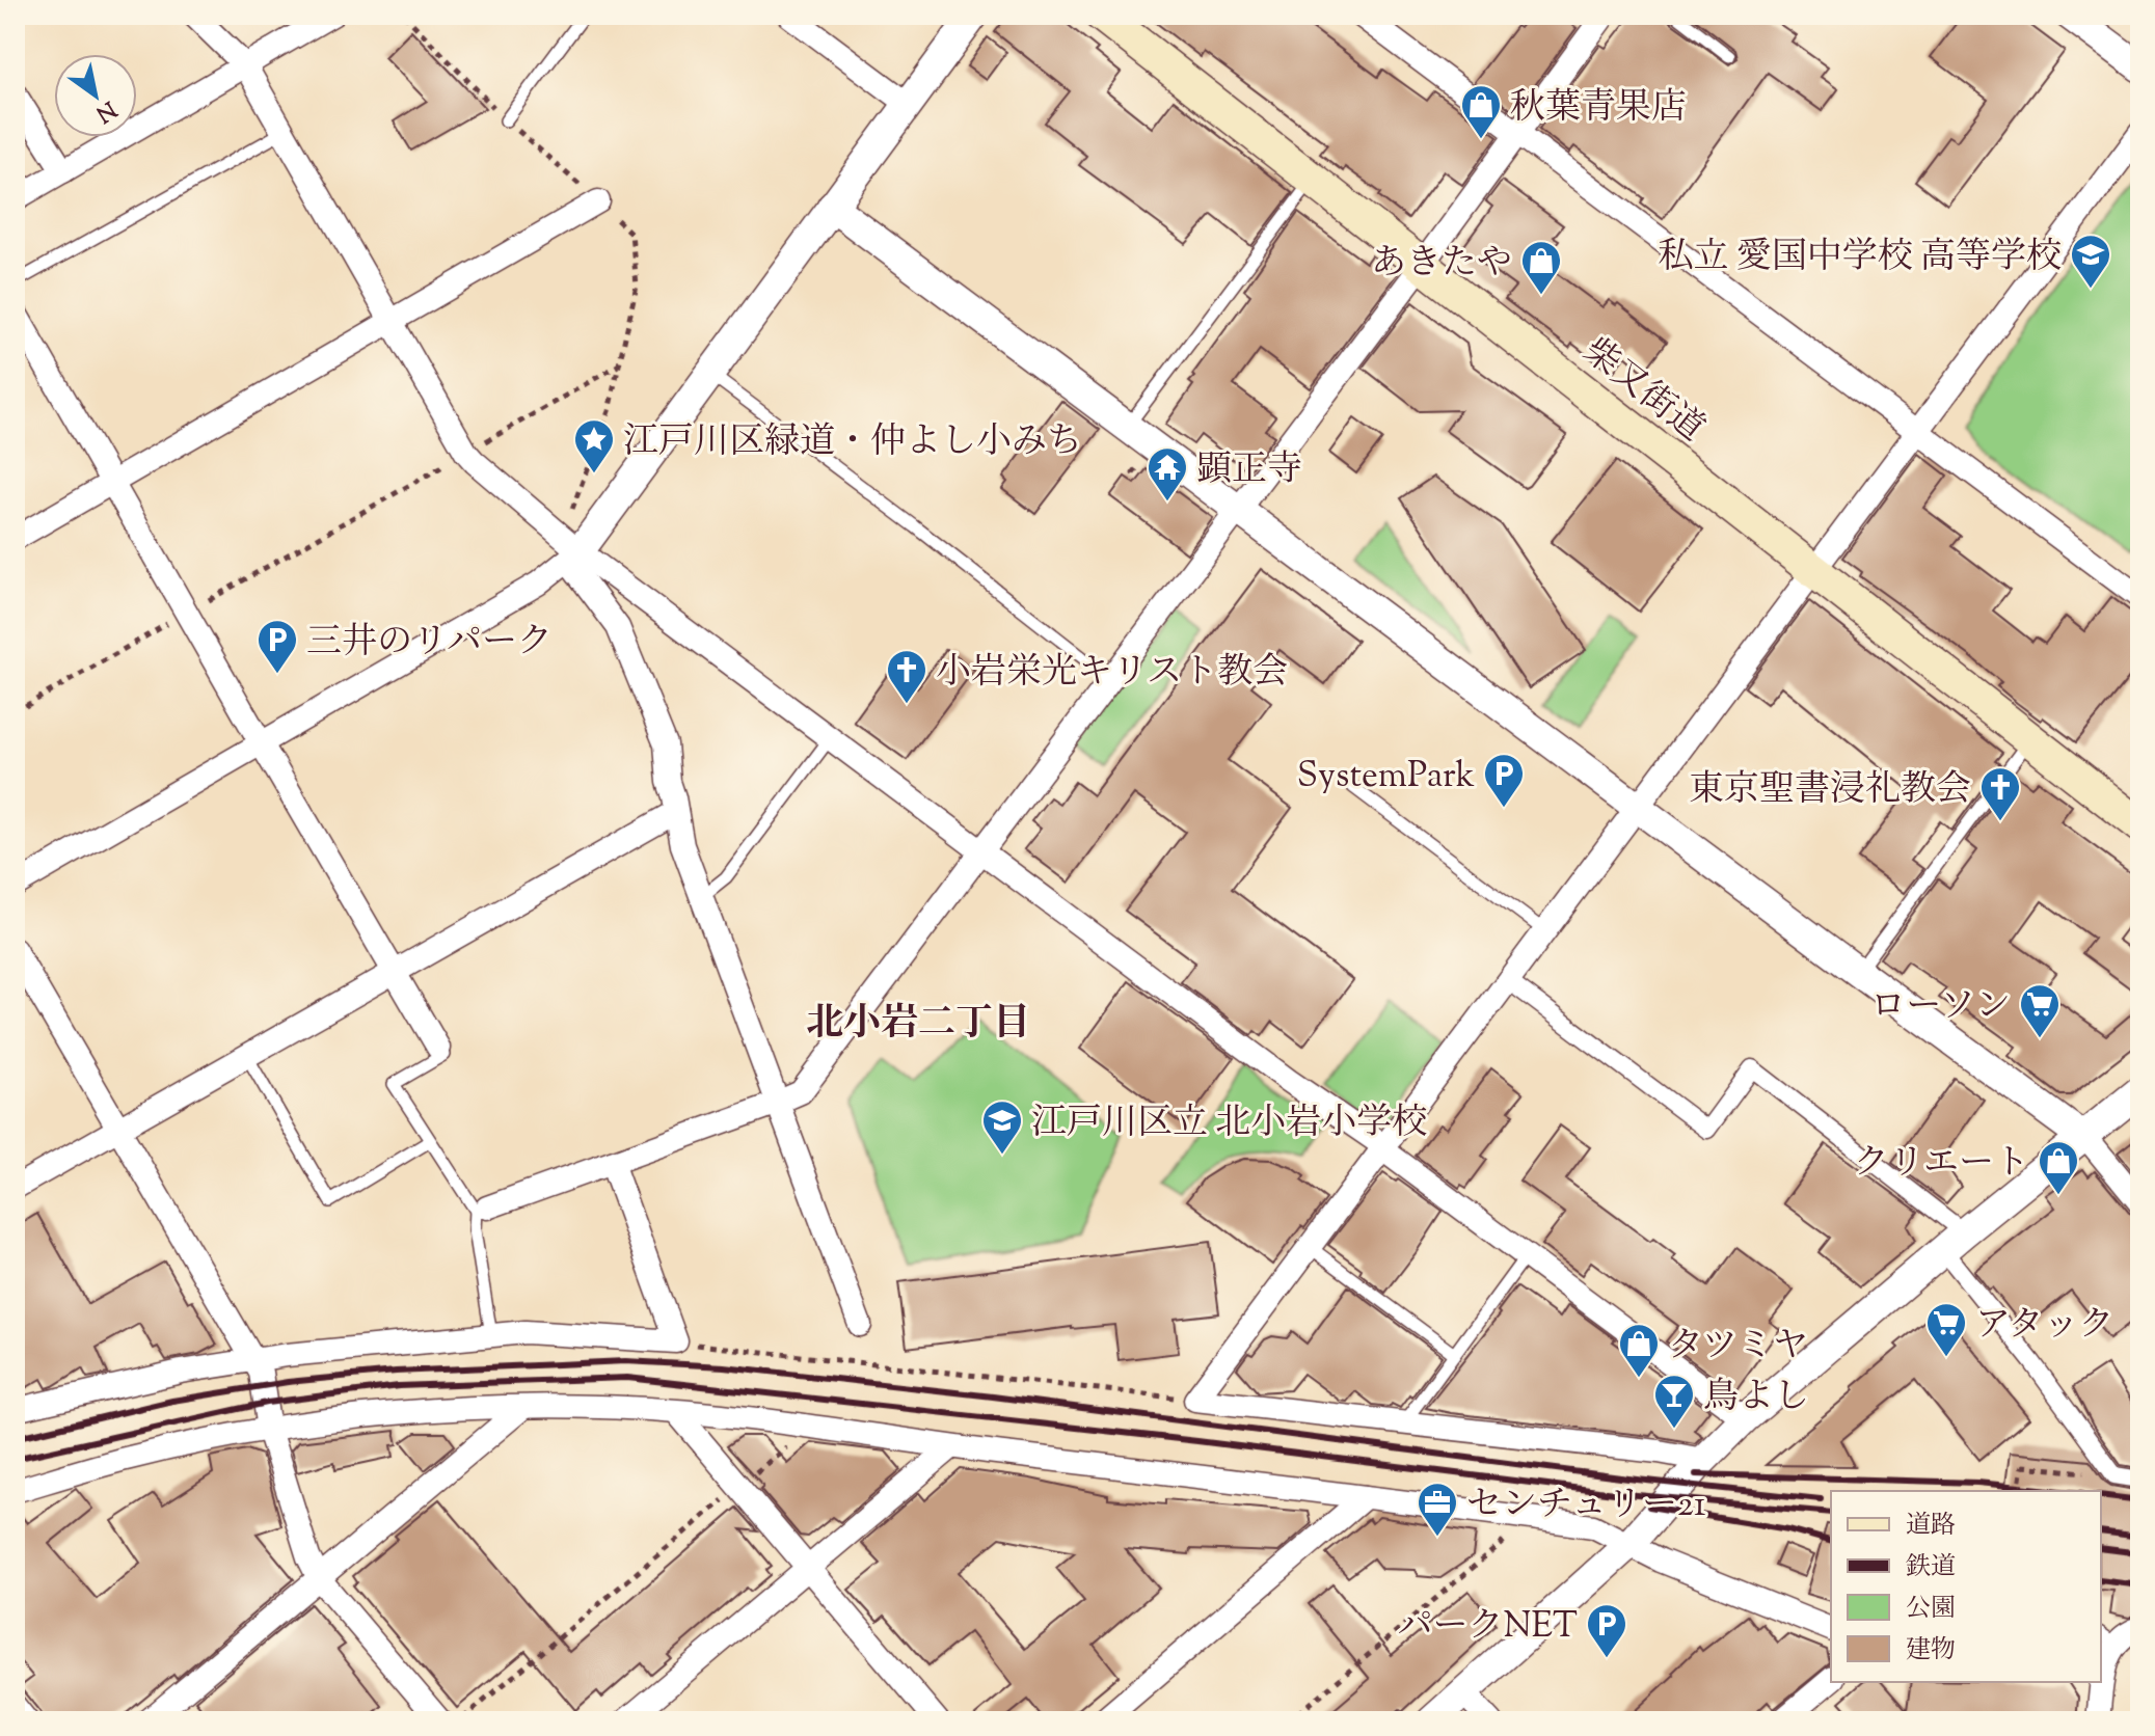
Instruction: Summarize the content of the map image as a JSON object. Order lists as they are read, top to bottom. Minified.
{"streets":{"main road":["柴又街道"]},"districts":["北小岩二丁目"],"places":{"shop":["秋葉青果店","あきたや","クリエート","タツミヤ"],"school or university":["私立 愛国中学校 高等学校","江戸川区立 北小岩小学校"],"place":["江戸川区緑道・仲よし小みち"],"temple":["顕正寺"],"parking":["三井のリパーク","SystemPark","パークNET"],"church":["小岩栄光キリスト教会","東京聖書浸礼教会"],"supermarket":["ローソン","アタック"],"bar":["鳥よし"],"office":["センチュリー21"]},"legend":["道路","鉄道","公園","建物"],"north":"bottom right"}
